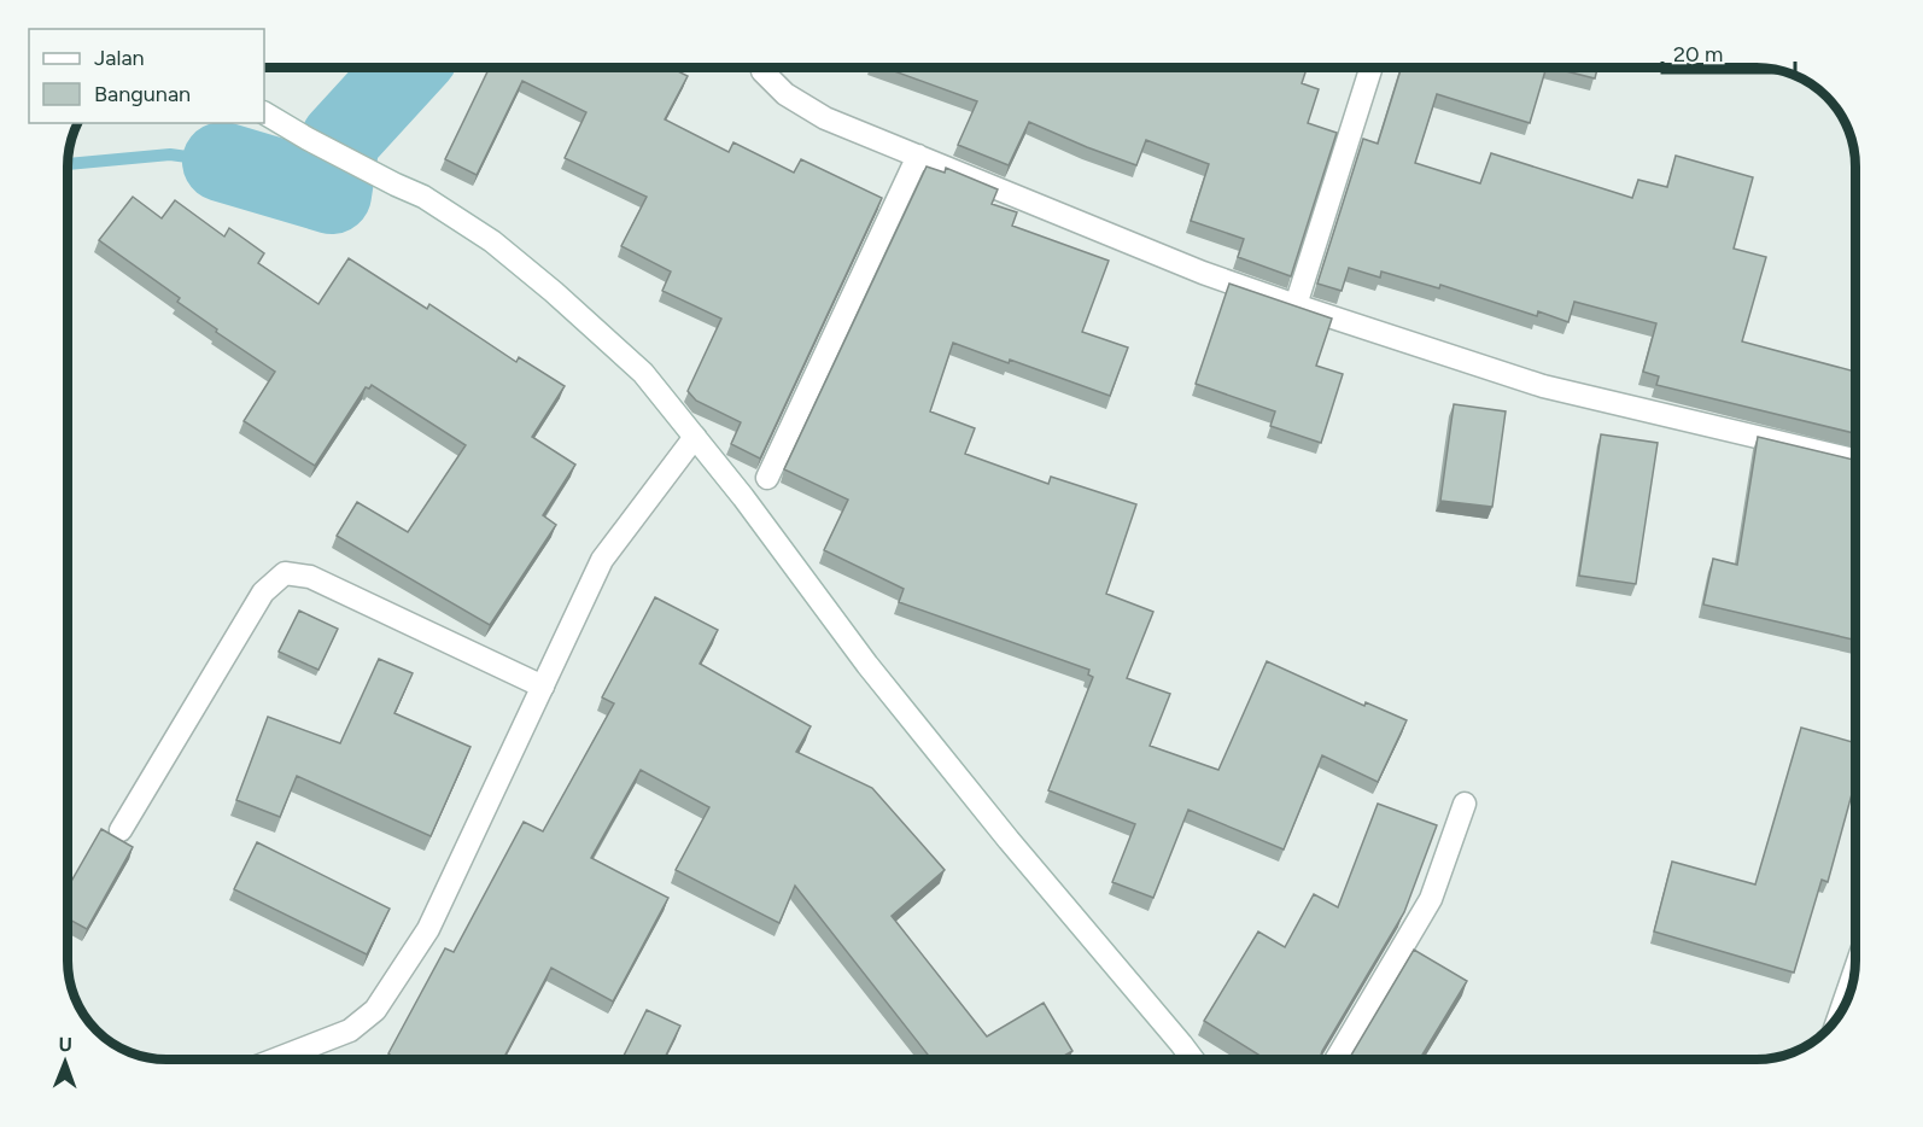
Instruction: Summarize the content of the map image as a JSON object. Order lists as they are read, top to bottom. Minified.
{"legend":["Jalan","Bangunan"],"scale_bar":"20 m","north":"top"}
